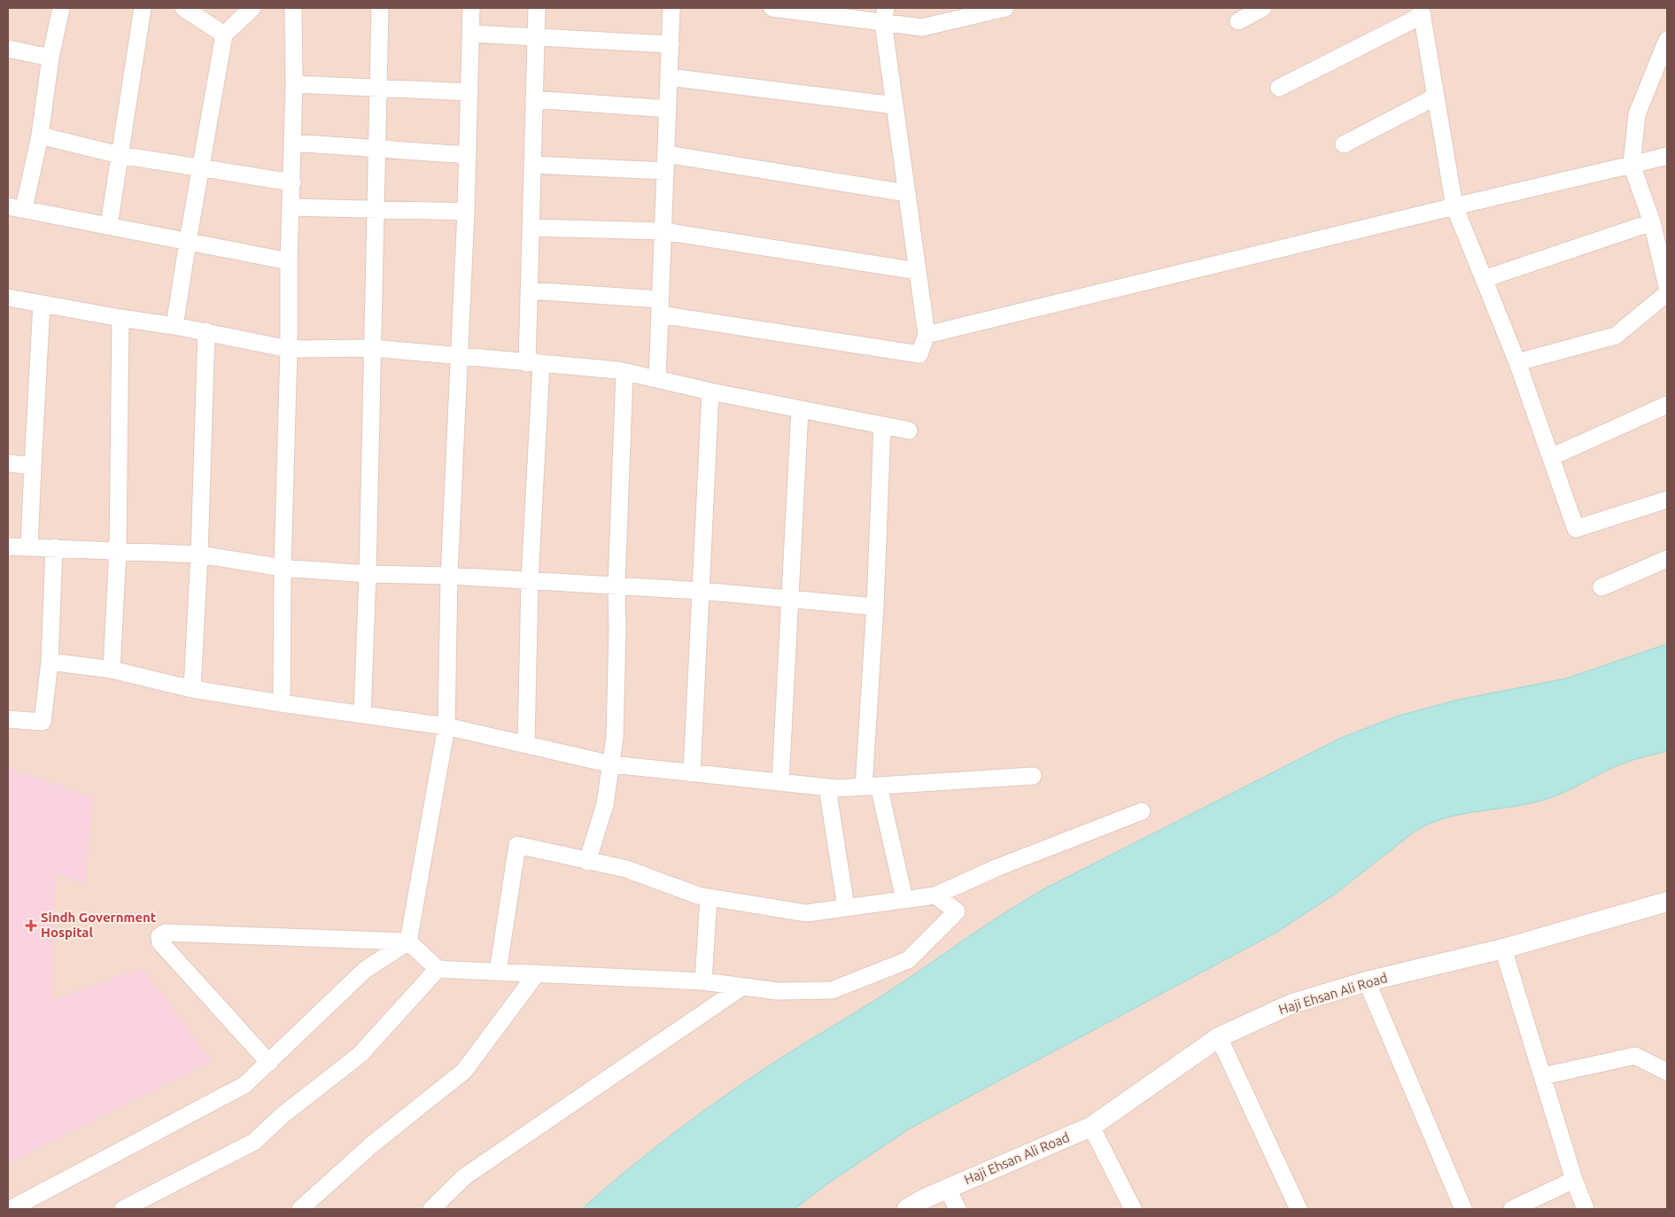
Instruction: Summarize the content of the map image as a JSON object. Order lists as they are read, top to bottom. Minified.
{"streets":{"street":["Haji Ehsan Ali Road"]},"places":{"health":["Sindh Government Hospital"]}}
